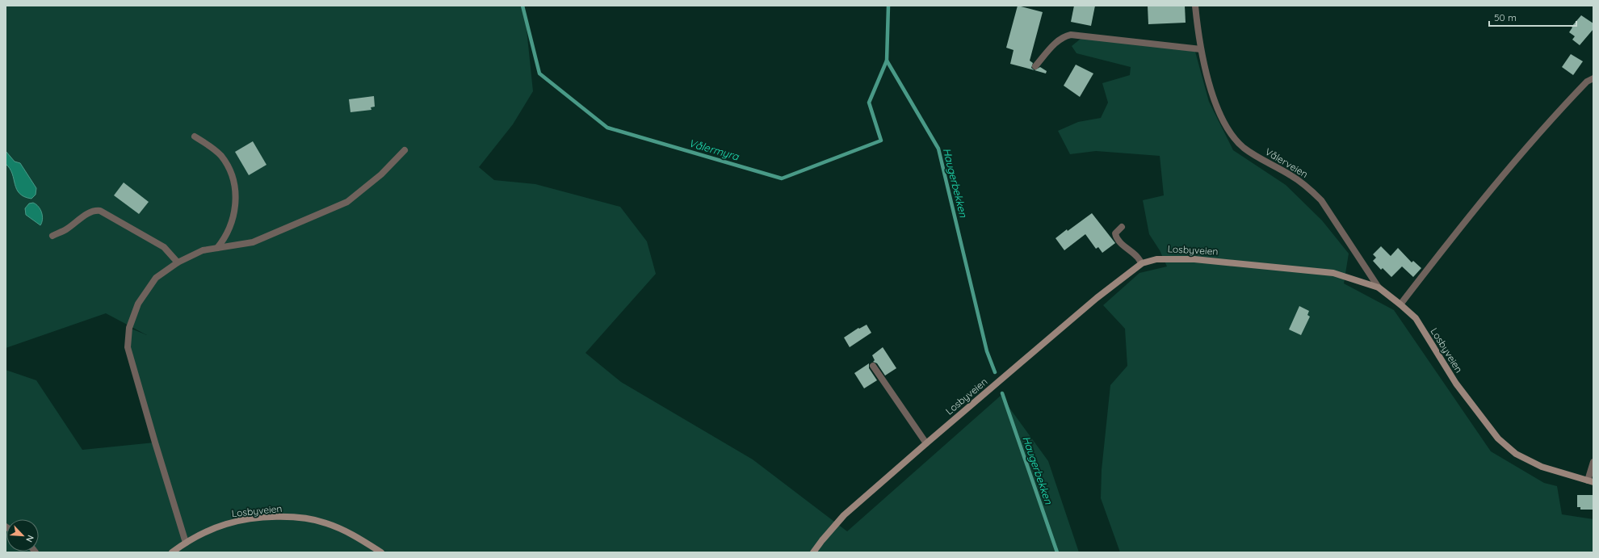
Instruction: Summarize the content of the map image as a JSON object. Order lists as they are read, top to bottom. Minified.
{"streets":{"main road":["Losbyveien"],"street":["Vålerveien"]},"crossings":[["Vålerveien","Losbyveien"]],"water":["Vålermyra","Haugerbekken"],"scale_bar":"50 m","north":"bottom right"}
